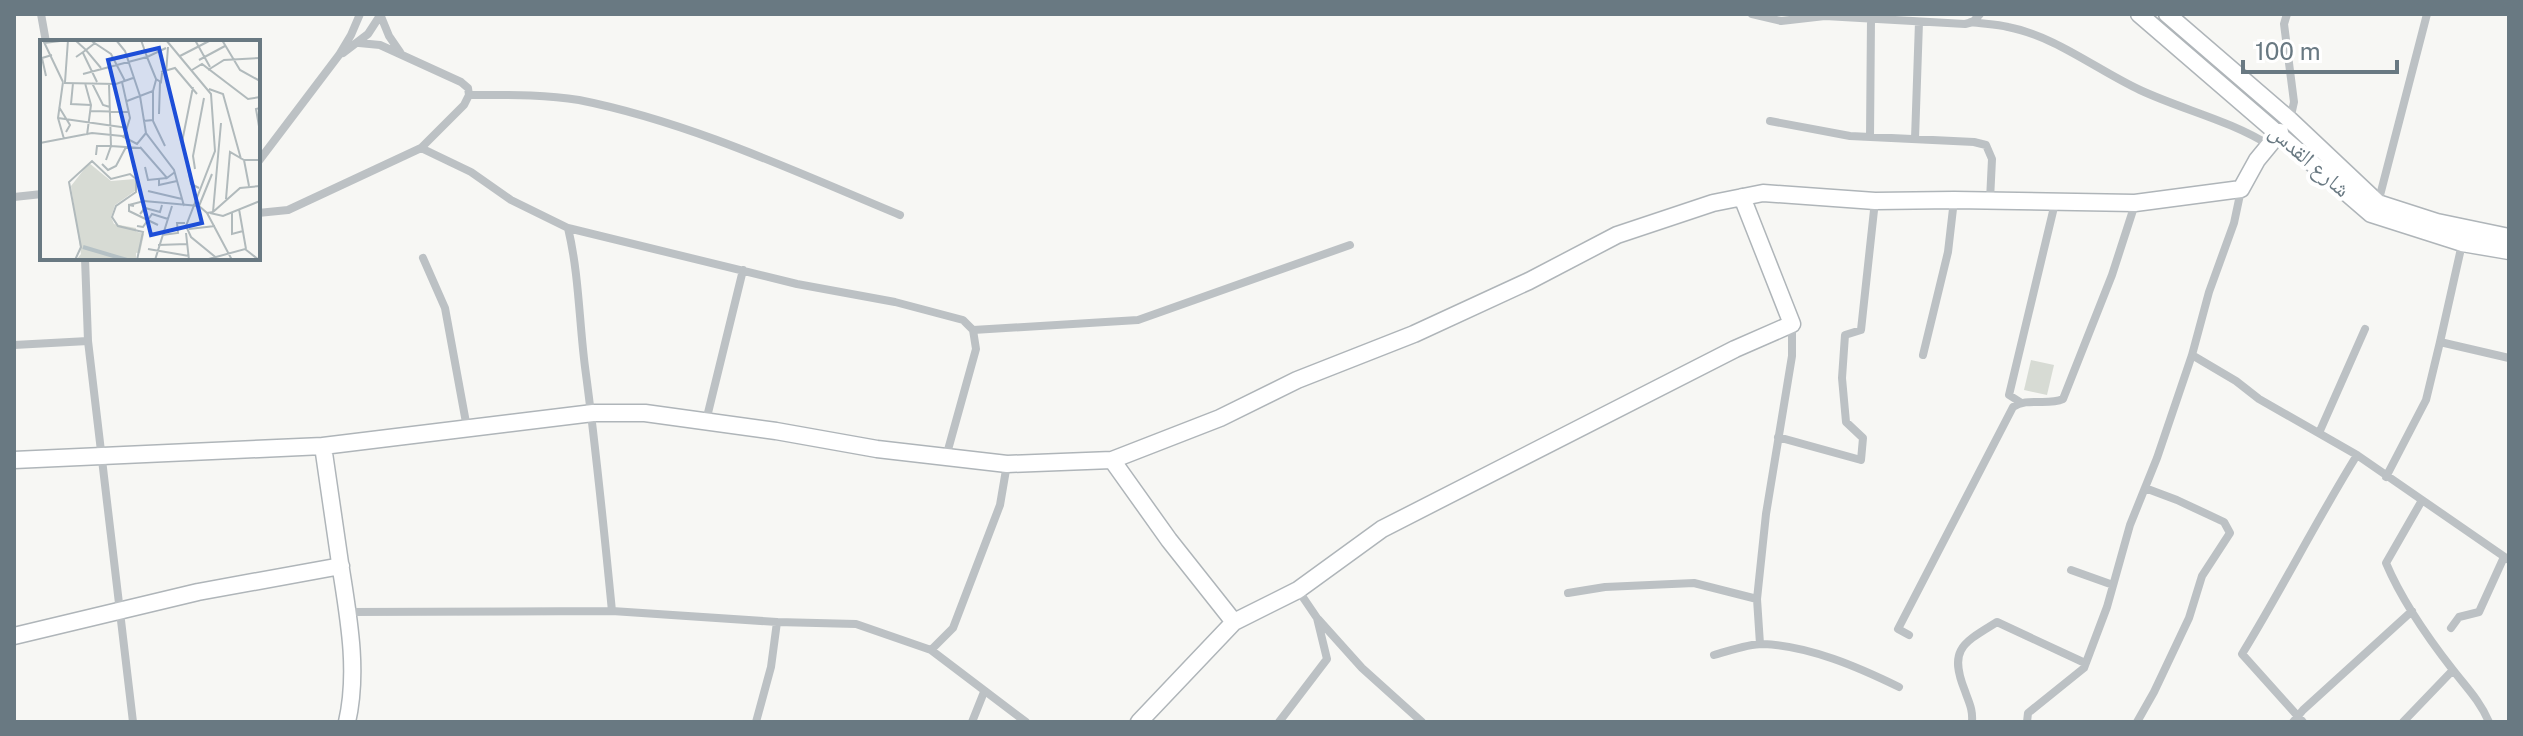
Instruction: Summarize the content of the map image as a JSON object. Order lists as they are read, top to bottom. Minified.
{"streets":{"street":["شارع القدس"]},"scale_bar":"100 m"}
